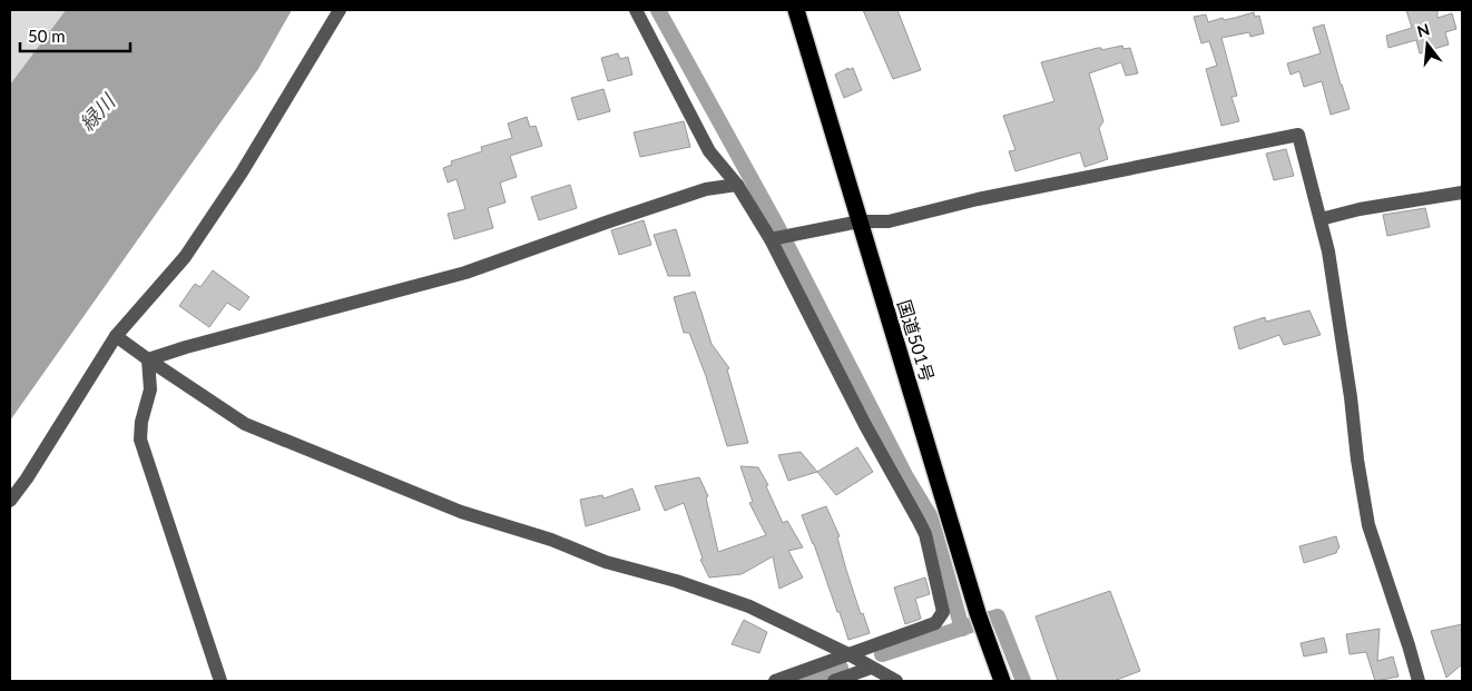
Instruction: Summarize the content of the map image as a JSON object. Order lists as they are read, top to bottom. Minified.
{"streets":{"highway":["国道501号"]},"water":["緑川"],"scale_bar":"50 m","north":"top"}
